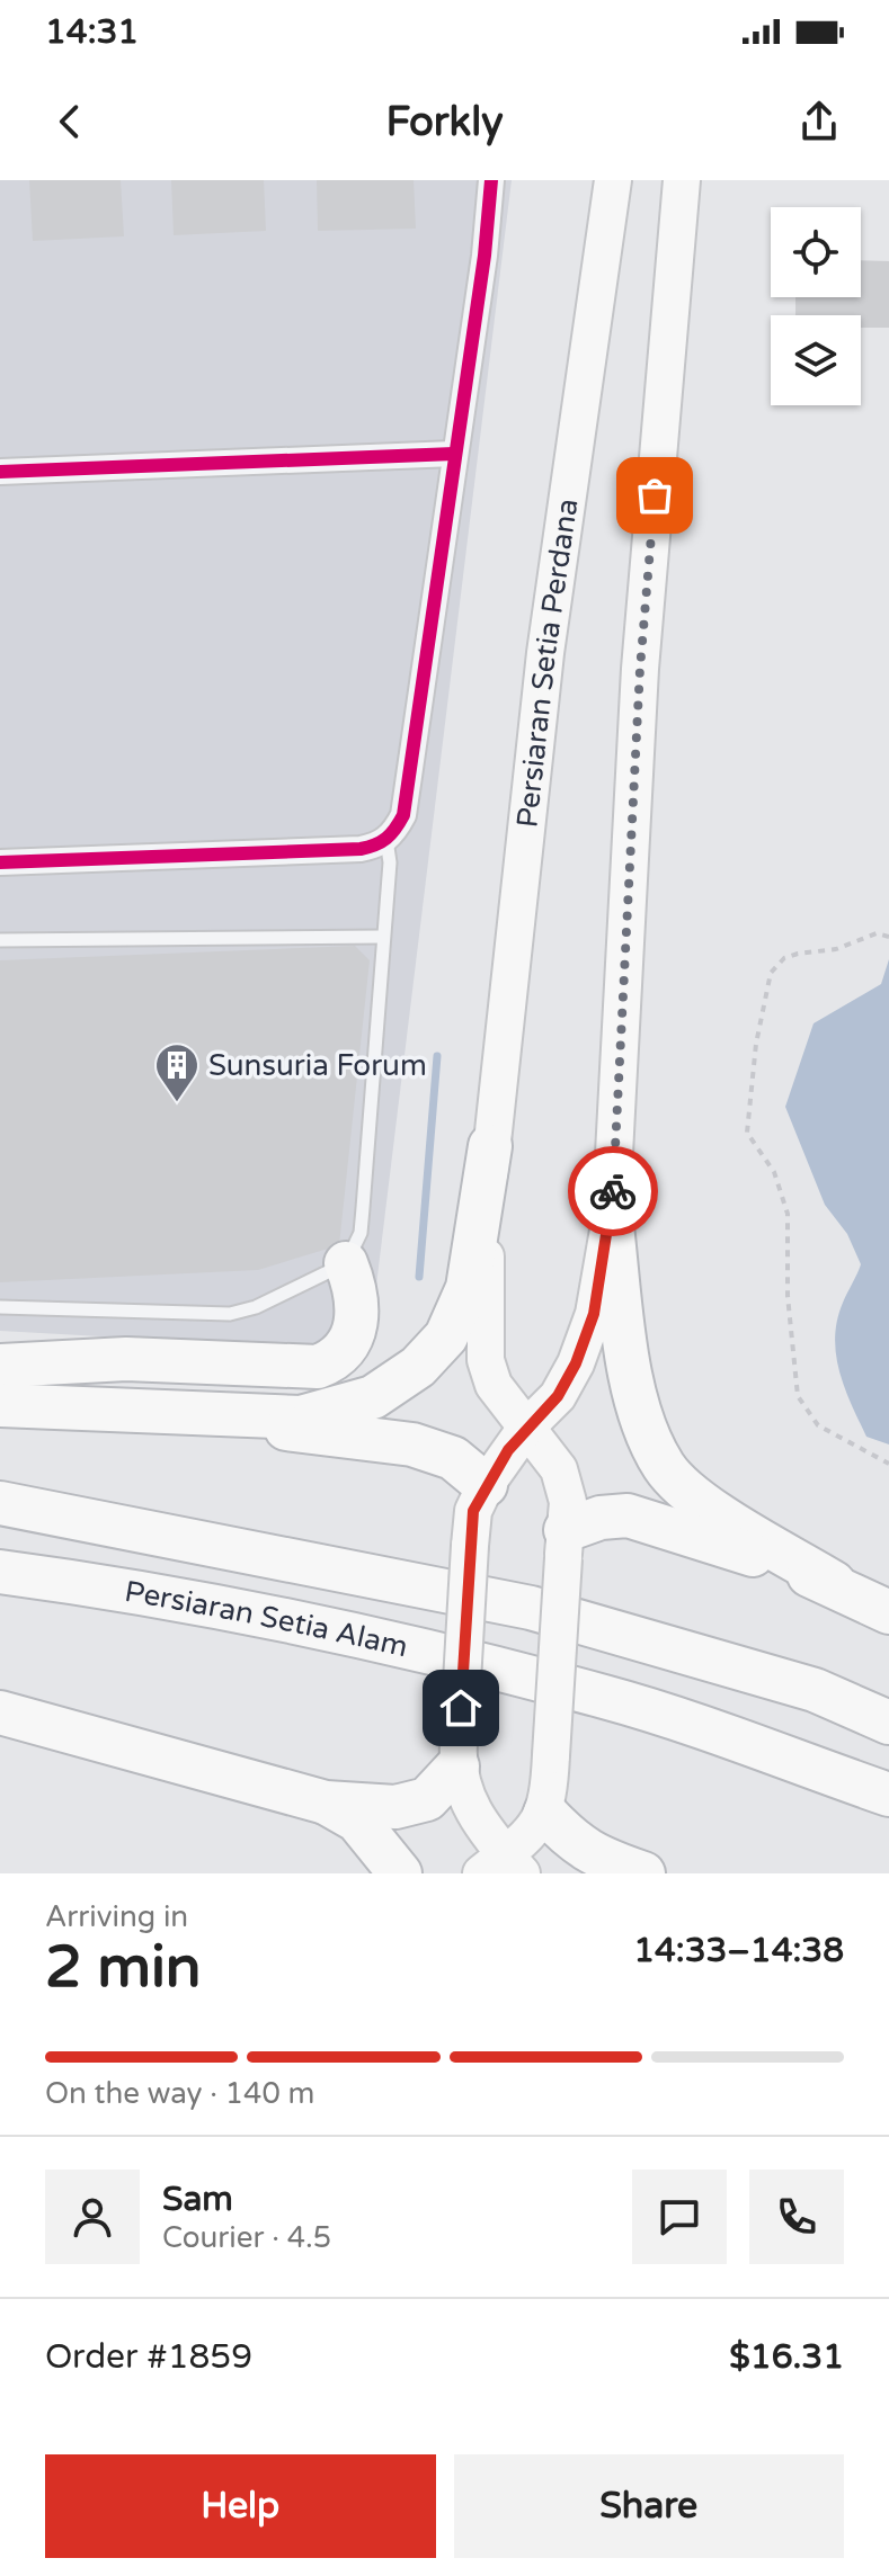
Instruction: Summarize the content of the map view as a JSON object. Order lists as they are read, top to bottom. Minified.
{"streets":{"highway":["Persiaran Setia Alam"],"main road":["Persiaran Setia Perdana"]},"places":{"building":["Sunsuria Forum"]},"page":{"status":"14:31","header":"Forkly","heading":["2 min","Arriving in","14:33–14:38"],"panel":["Sam","Courier · 4.5","Order #1859","$16.31"],"bar":"On the way · 140 m","buttons":["Help","Share"]}}
